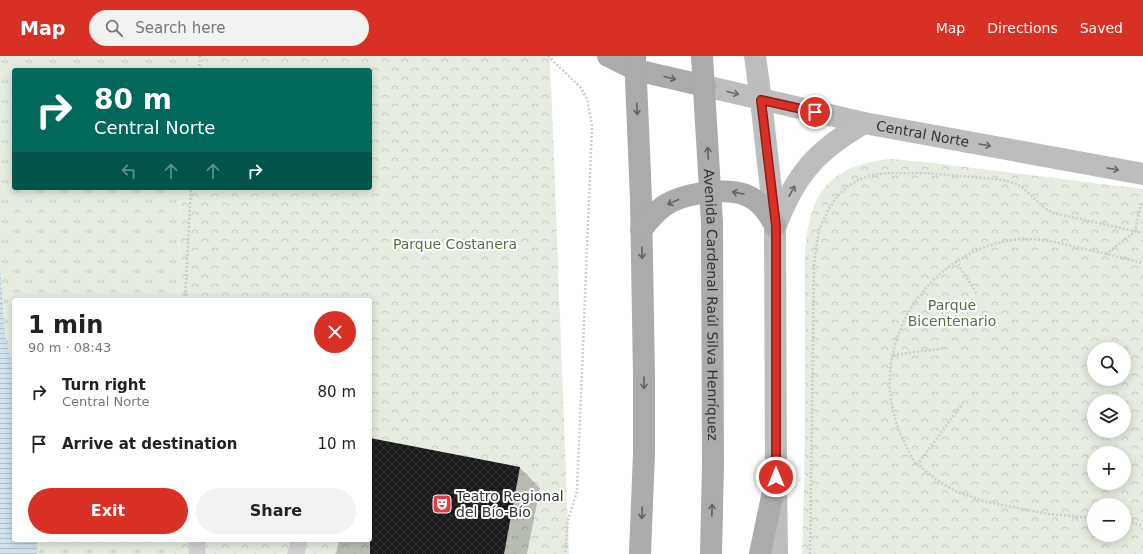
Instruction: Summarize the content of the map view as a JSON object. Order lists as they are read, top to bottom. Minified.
{"streets":{"main road":["Avenida Cardenal Raúl Silva Henríquez"],"street":["Central Norte"]},"crossings":[["Central Norte","Avenida Cardenal Raúl Silva Henríquez"]],"one_way":["Central Norte"],"parks":["Parque Costanera","Parque Bicentenario"],"places":{"theatre":["Teatro Regional del Bío-Bío"]},"page":{"header":"Map","search":"Search here","nav":["Map","Directions","Saved"],"turn":["80 m","Central Norte"],"heading":["1 min","90 m · 08:43"],"map_buttons":["+","−"],"list":[{"name":"Turn right","note":"Central Norte","value":"80 m"},{"name":"Arrive at destination","value":"10 m"}],"buttons":["Exit","Share"]}}
